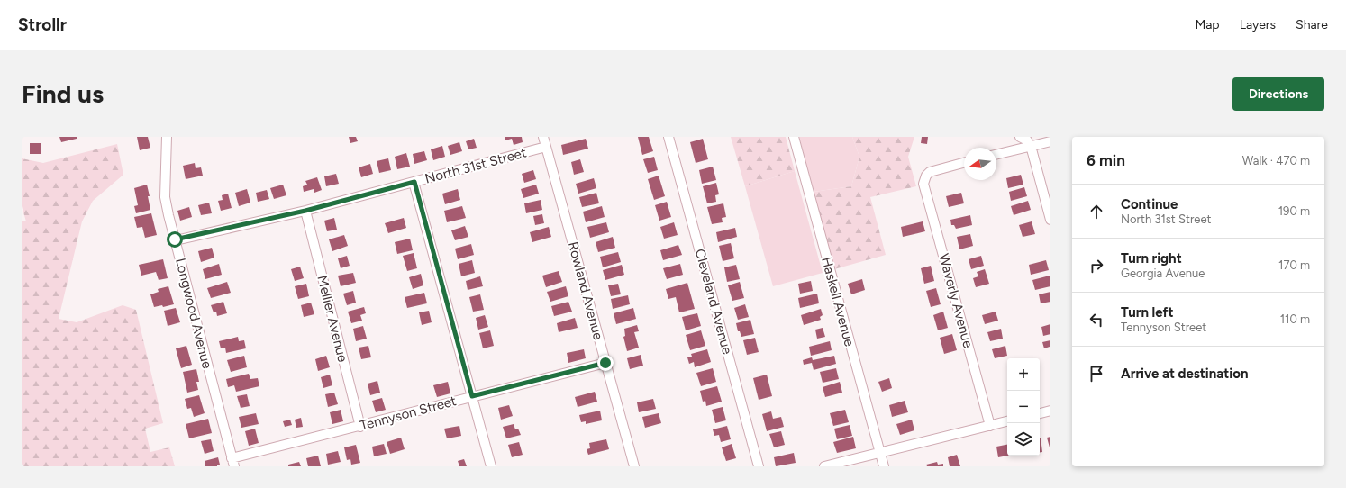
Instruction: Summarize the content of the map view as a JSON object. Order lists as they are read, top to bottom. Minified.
{"streets":{"street":["North 31st Street","Rowland Avenue","Waverly Avenue","Cleveland Avenue","Haskell Avenue","Longwood Avenue","Mellier Avenue","Tennyson Street"]},"crossings":[["North 31st Street","Rowland Avenue"],["North 31st Street","Longwood Avenue"],["North 31st Street","Mellier Avenue"],["Rowland Avenue","Tennyson Street"],["Longwood Avenue","Tennyson Street"],["Mellier Avenue","Tennyson Street"]],"north":"left","page":{"header":"Strollr","nav":["Map","Layers","Share"],"buttons":"Directions","title":"Find us","heading":["6 min","Walk · 470 m"],"list":[["Continue","North 31st Street","190 m"],["Turn right","Georgia Avenue","170 m"],["Turn left","Tennyson Street","110 m"],"Arrive at destination"],"map_buttons":["+","−"]}}
